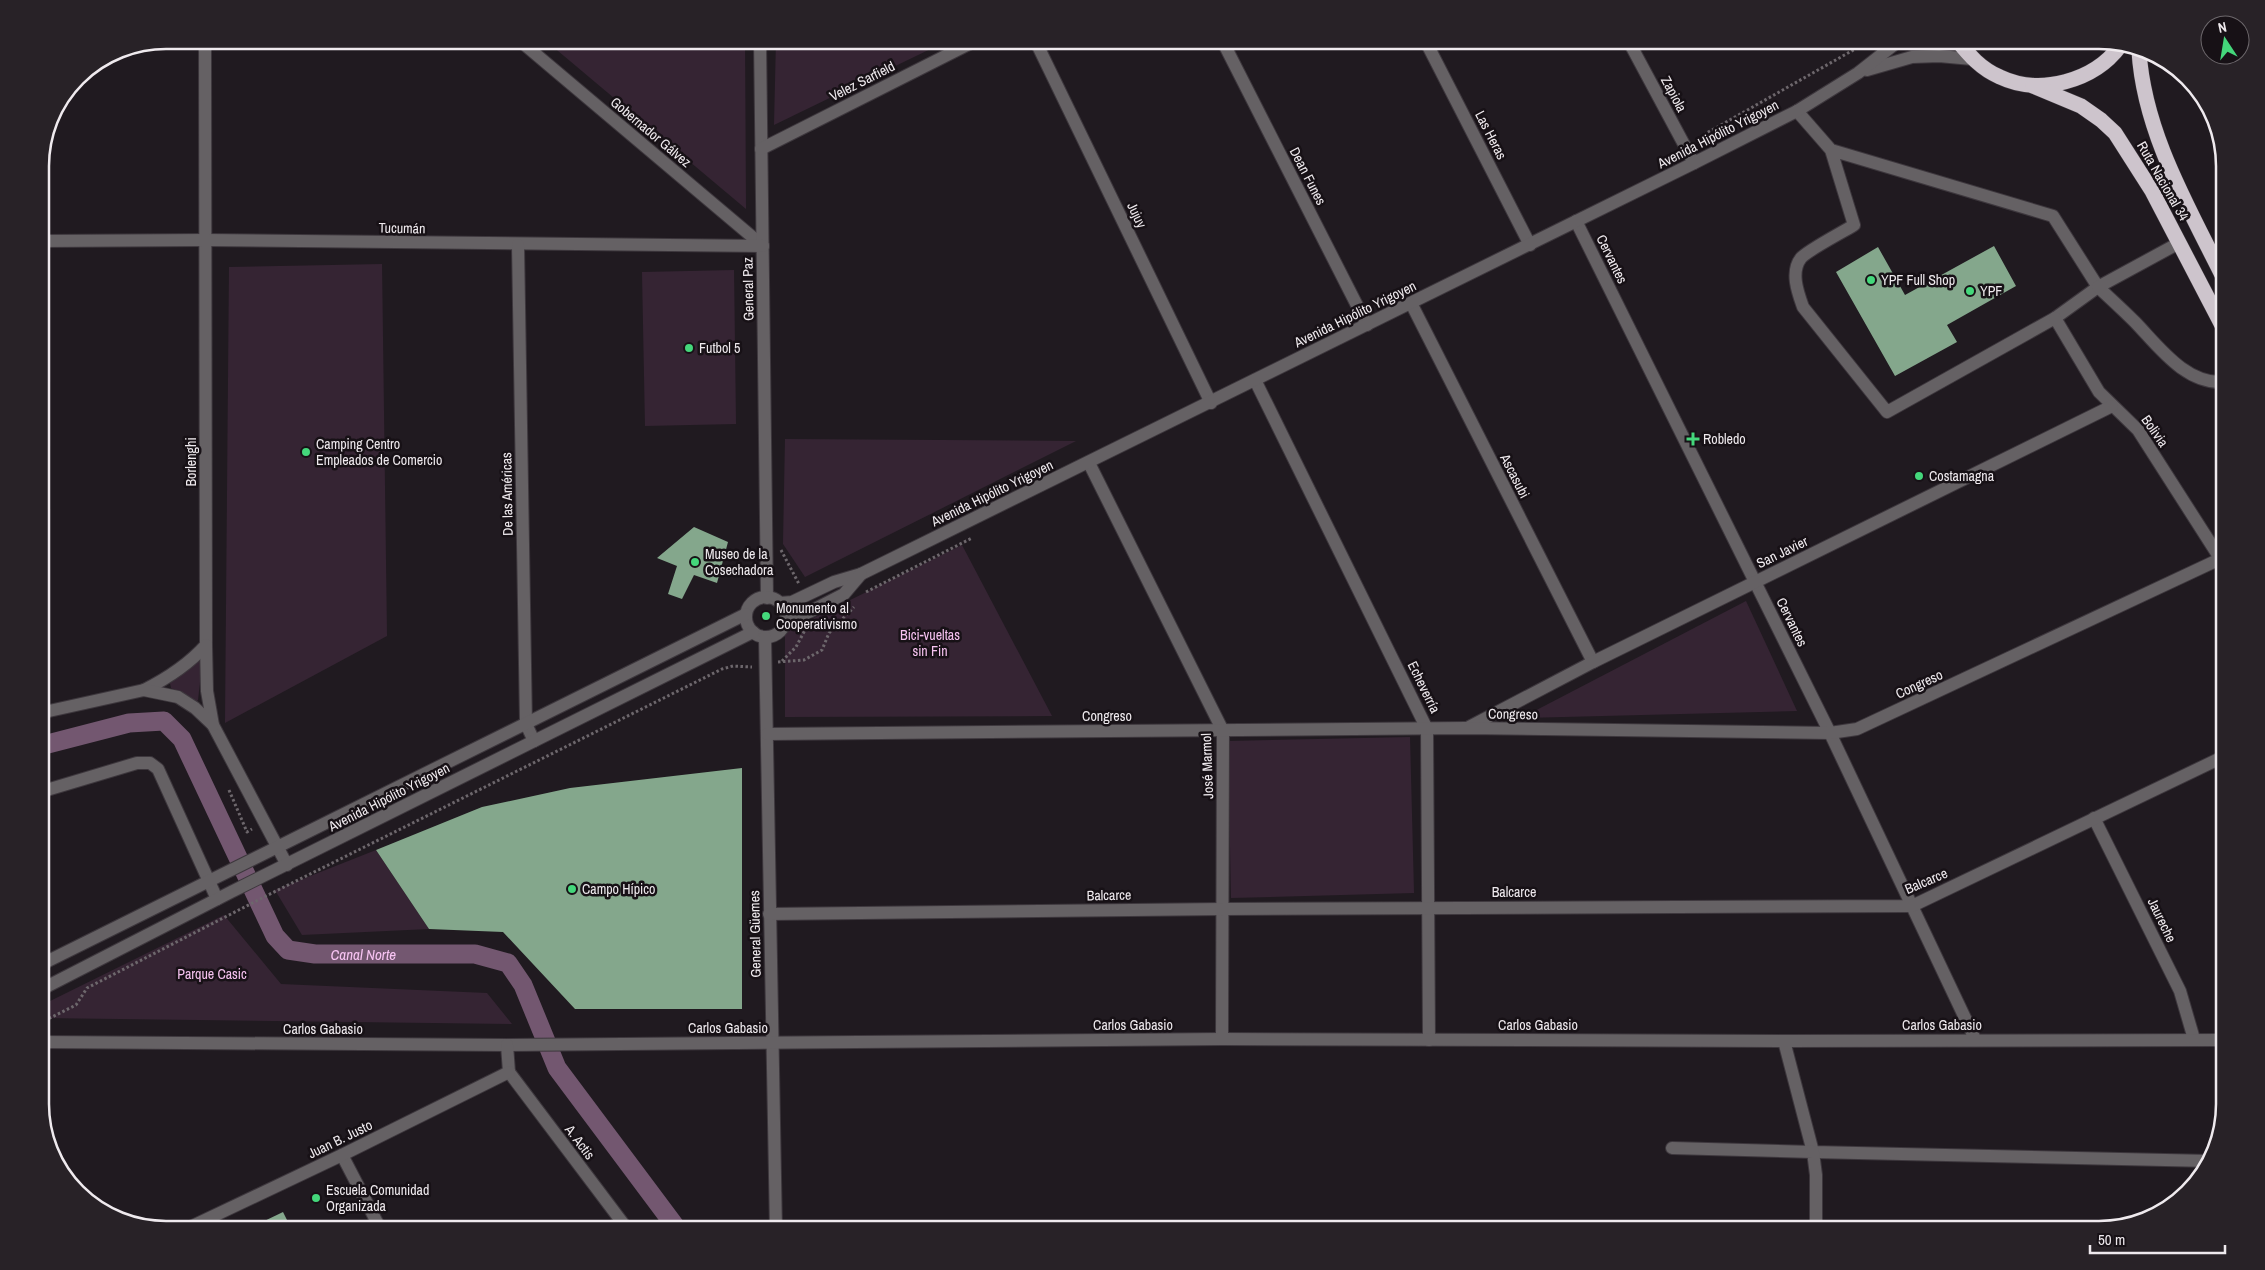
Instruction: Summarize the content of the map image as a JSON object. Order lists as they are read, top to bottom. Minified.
{"streets":{"highway":["Ruta Nacional 34"],"street":["Velez Sarfield","Zapiola","Gobernador Gálvez","Avenida Hipólito Yrigoyen","Las Heras","Dean Funes","Jujuy","Tucumán","Cervantes","General Paz","Bolivia","Borlenghi","Ascasubi","De las Américas","San Javier","Congreso","Echeverría","José Marmol","Balcarce","Jaureche","General Güemes","Carlos Gabasio","Juan B. Justo","A. Actis"]},"crossings":[["Velez Sarfield","General Paz"],["Zapiola","Avenida Hipólito Yrigoyen"],["Gobernador Gálvez","Tucumán"],["Gobernador Gálvez","General Paz"],["Avenida Hipólito Yrigoyen","Las Heras"],["Avenida Hipólito Yrigoyen","Dean Funes"],["Avenida Hipólito Yrigoyen","Ruta Nacional 34"],["Avenida Hipólito Yrigoyen","Jujuy"],["Avenida Hipólito Yrigoyen","Cervantes"],["Avenida Hipólito Yrigoyen","General Paz"],["Avenida Hipólito Yrigoyen","Borlenghi"],["Avenida Hipólito Yrigoyen","Ascasubi"],["Avenida Hipólito Yrigoyen","De las Américas"],["Avenida Hipólito Yrigoyen","Echeverría"],["Avenida Hipólito Yrigoyen","José Marmol"],["Avenida Hipólito Yrigoyen","General Güemes"],["Tucumán","General Paz"],["Tucumán","Borlenghi"],["Tucumán","De las Américas"],["Cervantes","San Javier"],["Cervantes","Congreso"],["Cervantes","Balcarce"],["Cervantes","Carlos Gabasio"],["General Paz","General Güemes"],["Bolivia","San Javier"],["Ascasubi","San Javier"],["San Javier","Congreso"],["Congreso","Echeverría"],["Congreso","José Marmol"],["Congreso","General Güemes"],["Echeverría","Balcarce"],["Echeverría","Carlos Gabasio"],["José Marmol","Balcarce"],["José Marmol","Carlos Gabasio"],["Balcarce","Jaureche"],["Balcarce","General Güemes"],["Jaureche","Carlos Gabasio"],["General Güemes","Carlos Gabasio"],["Juan B. Justo","A. Actis"]],"water":["Canal Norte"],"parks":["Bici-vueltas sin Fin","Parque Casic"],"places":{"other":["YPF Full Shop","YPF","Futbol 5","Camping Centro Empleados de Comercio","Costamagna","Museo de la Cosechadora","Monumento al Cooperativismo","Campo Hípico","Escuela Comunidad Organizada"],"health":["Robledo"]},"scale_bar":"50 m","north":"top"}
